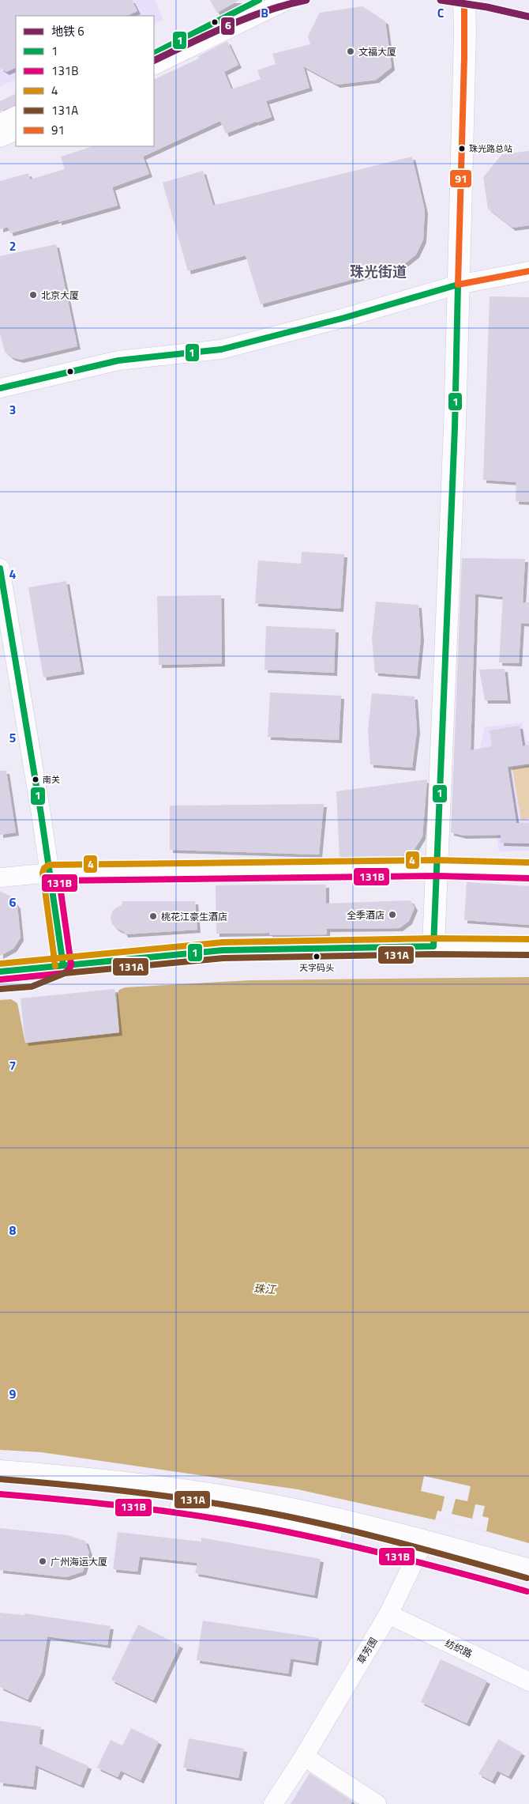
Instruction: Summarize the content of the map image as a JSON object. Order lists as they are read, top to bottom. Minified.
{"streets":{"street":["纺织路","草芳围"]},"crossings":[["纺织路","草芳围"]],"districts":["珠光街道"],"water":["珠江"],"places":["文福大厦","珠光路总站","北京大厦","南关","全季酒店","桃花江豪生酒店","天字码头","广州海运大厦"],"lines":["metro line 6","transit line 1","transit line 91","transit line 4","transit line 131B","transit line 131A"],"legend":["地铁 6","1","131B","4","131A","91"],"grid":{"columns":["B","C"],"rows":["2","3","4","5","6","7","8","9"]}}
